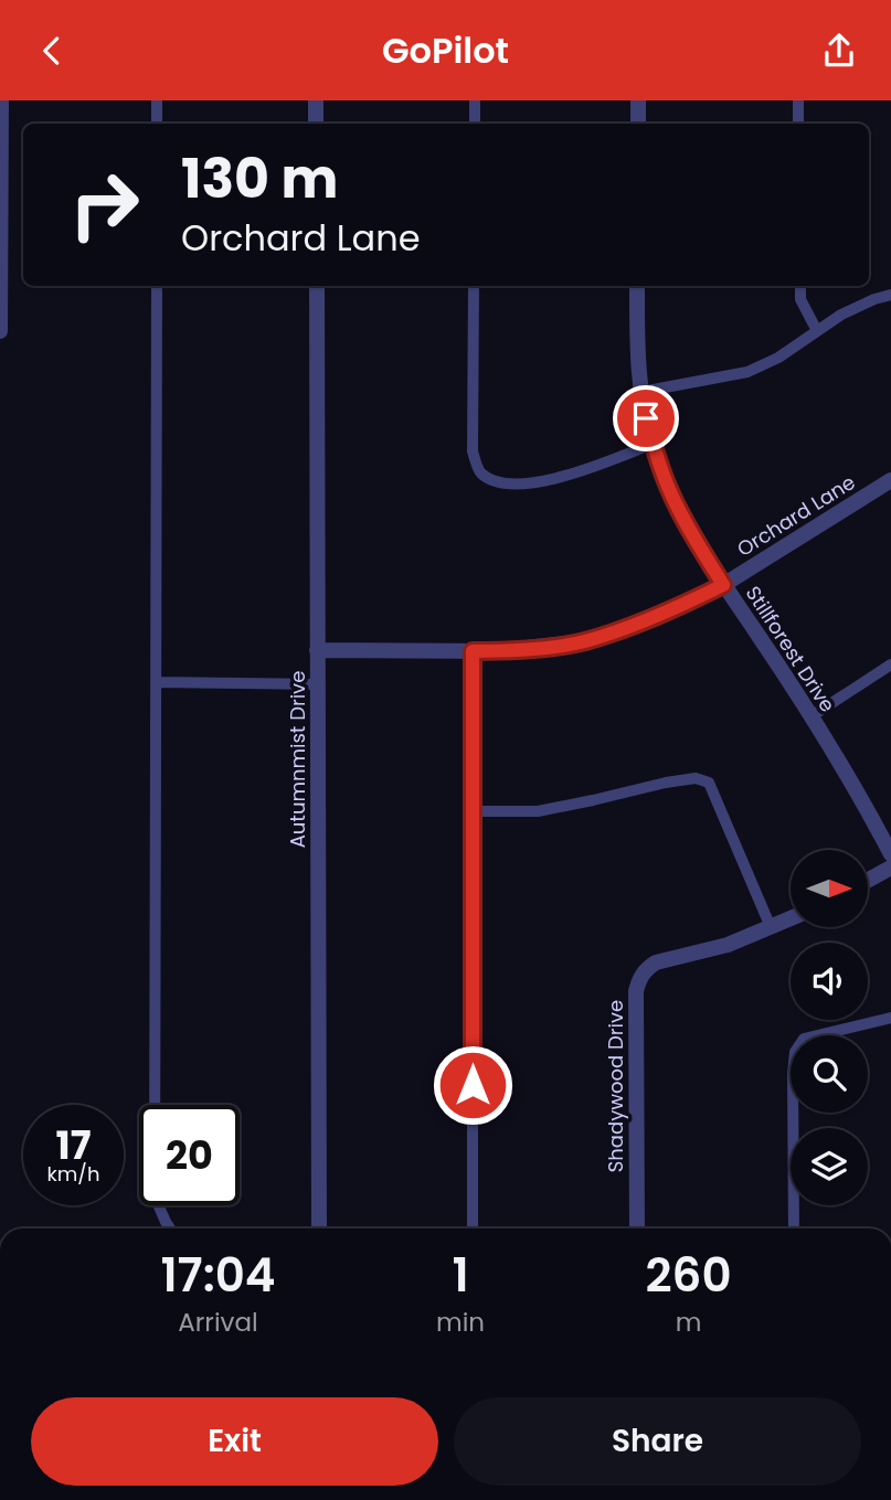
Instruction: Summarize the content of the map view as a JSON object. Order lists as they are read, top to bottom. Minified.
{"streets":{"street":["Orchard Lane","Stillforest Drive","Autumnmist Drive","Shadywood Drive"]},"crossings":[["Orchard Lane","Stillforest Drive"],["Orchard Lane","Autumnmist Drive"]],"north":"right","page":{"header":"GoPilot","turn":["130 m","Orchard Lane"],"speed":"17 km/h","limit":"20","eta":["17:04","Arrival","1","min","260","m"],"buttons":["Exit","Share"]}}
